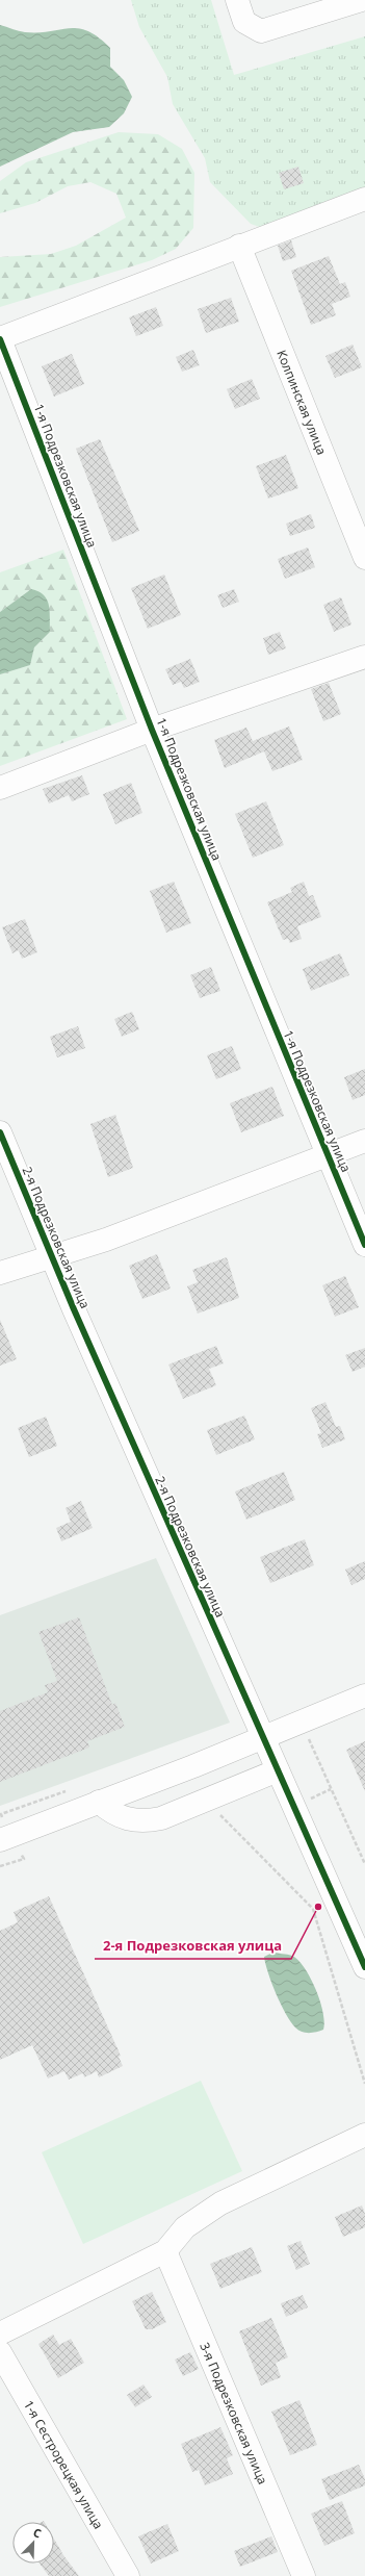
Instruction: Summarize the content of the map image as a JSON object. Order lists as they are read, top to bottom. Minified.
{"streets":{"street":["Колпинская улица","1-я Подрезковская улица","2-я Подрезковская улица","3-я Подрезковская улица","1-я Сестрорецкая улица"]},"places":["2-я Подрезковская улица"],"north":"top right"}
